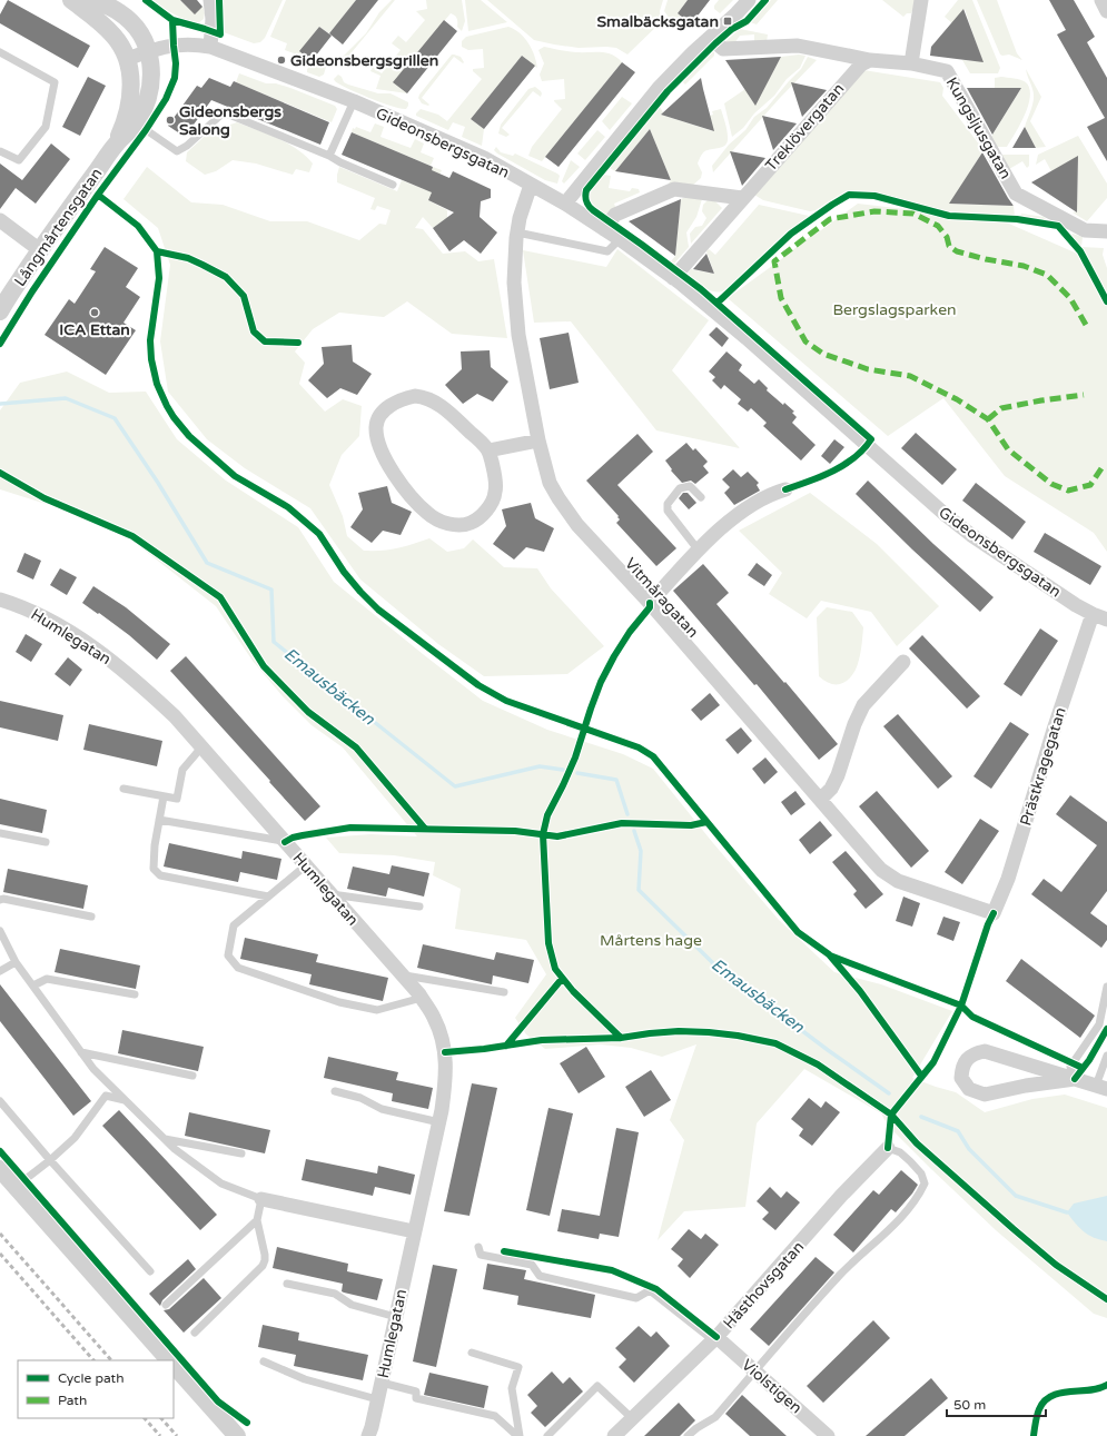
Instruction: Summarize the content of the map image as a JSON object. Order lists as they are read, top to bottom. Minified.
{"streets":{"street":["Treklövergatan","Kungsljusgatan","Gideonsbergsgatan","Långmårtensgatan","Vitmåragatan","Humlegatan","Prästkragegatan","Hästhovsgatan","Violstigen"]},"crossings":[["Treklövergatan","Kungsljusgatan"],["Treklövergatan","Gideonsbergsgatan"],["Gideonsbergsgatan","Långmårtensgatan"],["Gideonsbergsgatan","Vitmåragatan"],["Gideonsbergsgatan","Prästkragegatan"],["Vitmåragatan","Prästkragegatan"],["Hästhovsgatan","Violstigen"]],"water":["Emausbäcken"],"parks":["Bergslagsparken","Mårtens hage"],"places":{"transit":["Smalbäcksgatan"],"other":["Gideonsbergsgrillen","Gideonsbergs Salong","ICA Ettan"]},"legend":["Cycle path","Path"],"scale_bar":"50 m"}
